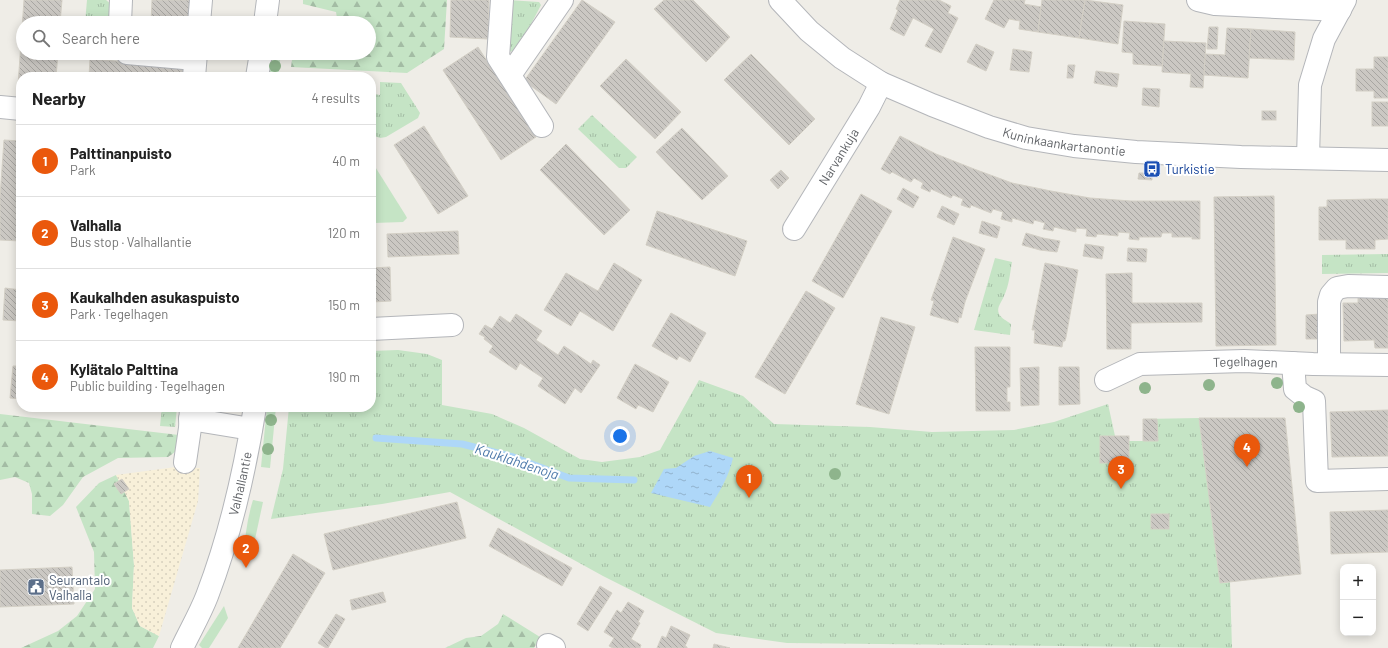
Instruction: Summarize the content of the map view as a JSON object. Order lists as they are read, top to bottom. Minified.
{"streets":{"street":["Kuninkaankartanontie","Narvankuja","Tegelhagen","Valhallantie"]},"crossings":[["Kuninkaankartanontie","Narvankuja"]],"water":["Kauklahdenoja"],"places":{"bus stop":["Turkistie"],"public building":["Seurantalo Valhalla"]},"page":{"search":"Search here","heading":["Nearby","4 results"],"list":[{"mark":"1","name":"Palttinanpuisto","note":"Park","value":"40 m"},{"mark":"2","name":"Valhalla","note":"Bus stop · Valhallantie","value":"120 m"},{"mark":"3","name":"Kaukalhden asukaspuisto","note":"Park · Tegelhagen","value":"150 m"},{"mark":"4","name":"Kylätalo Palttina","note":"Public building · Tegelhagen","value":"190 m"}],"pins":["4","3","1","2"],"map_buttons":["+","−"]}}
